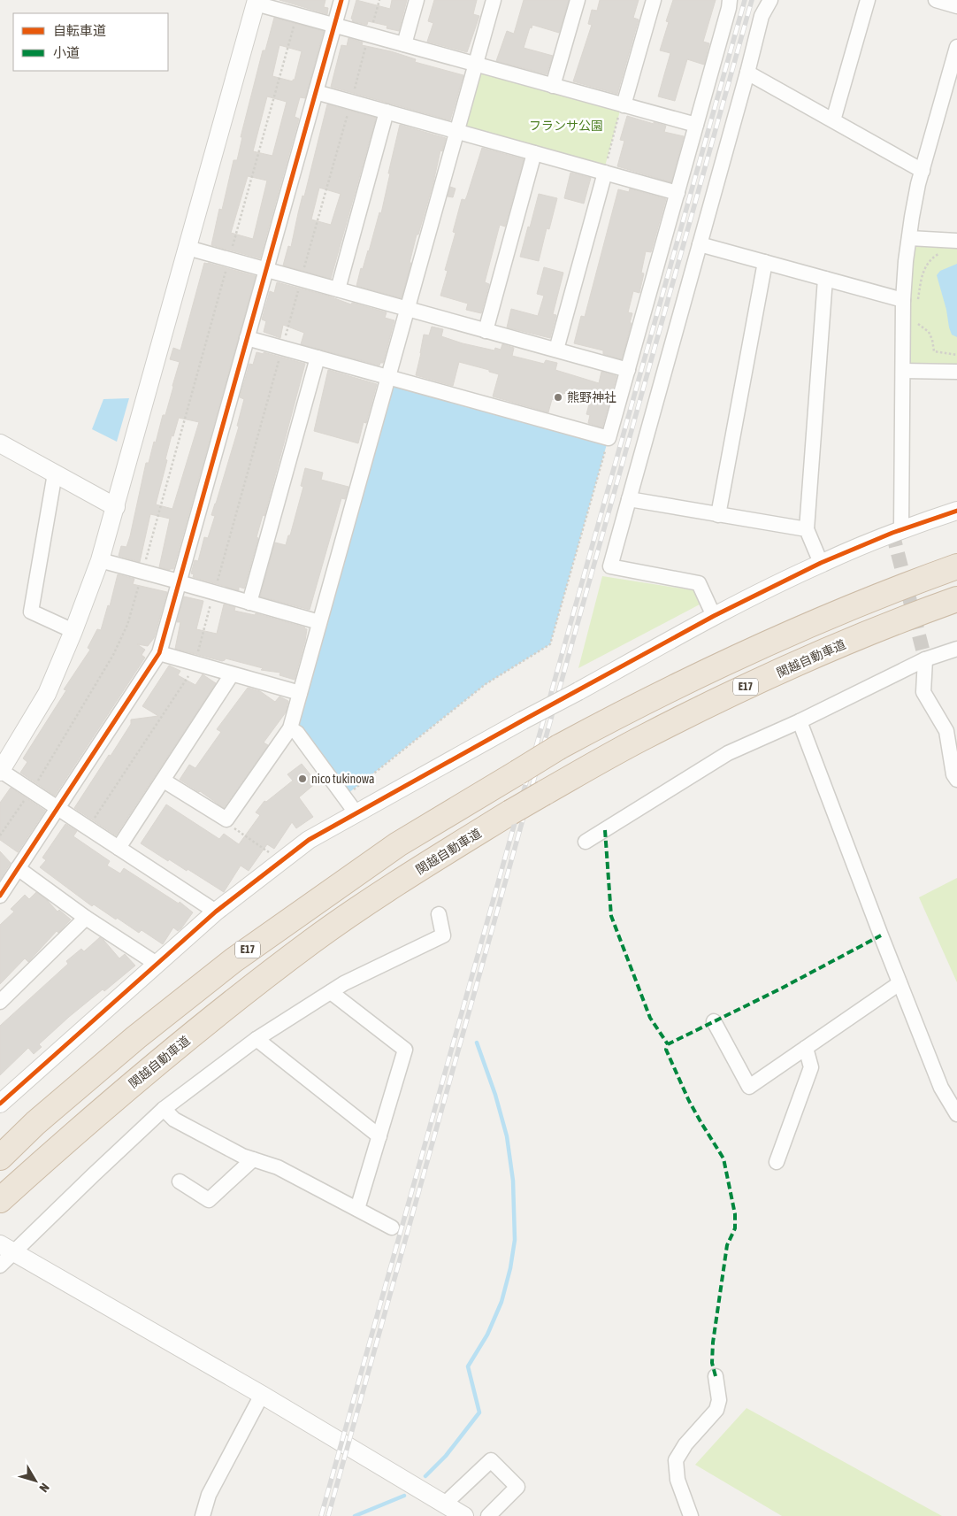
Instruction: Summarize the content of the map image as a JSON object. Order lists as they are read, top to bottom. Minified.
{"streets":{"highway":["関越自動車道","E17"]},"parks":["フランサ公園"],"places":["熊野神社","nico tukinowa"],"legend":["自転車道","小道"],"north":"bottom right"}
